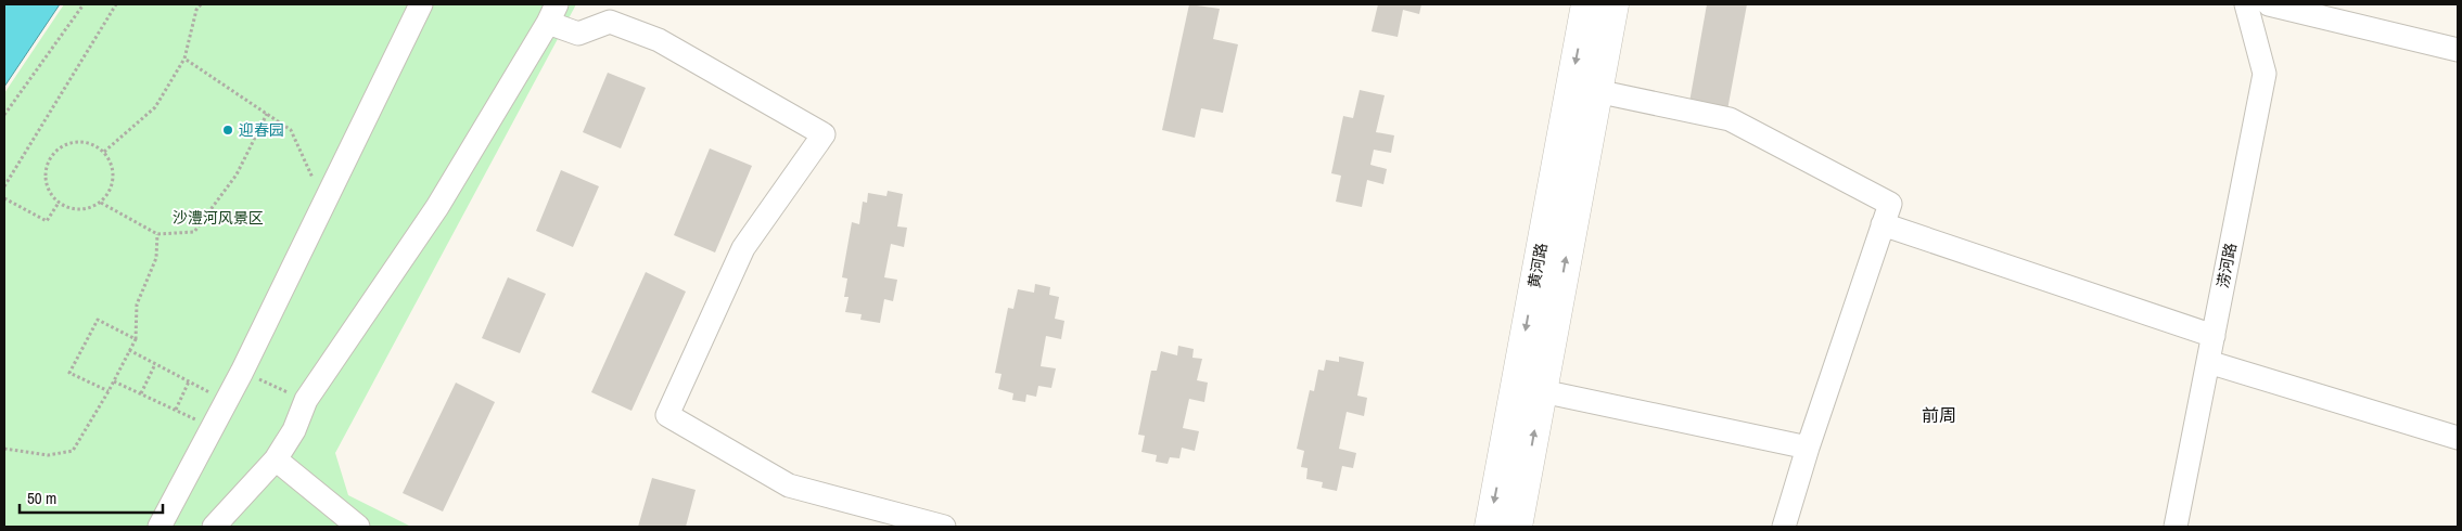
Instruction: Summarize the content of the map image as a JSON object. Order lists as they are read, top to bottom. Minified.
{"streets":{"main road":["黄河路"],"street":["涝河路"]},"districts":["前周"],"parks":["沙澧河风景区"],"places":["迎春园"],"scale_bar":"50 m"}
